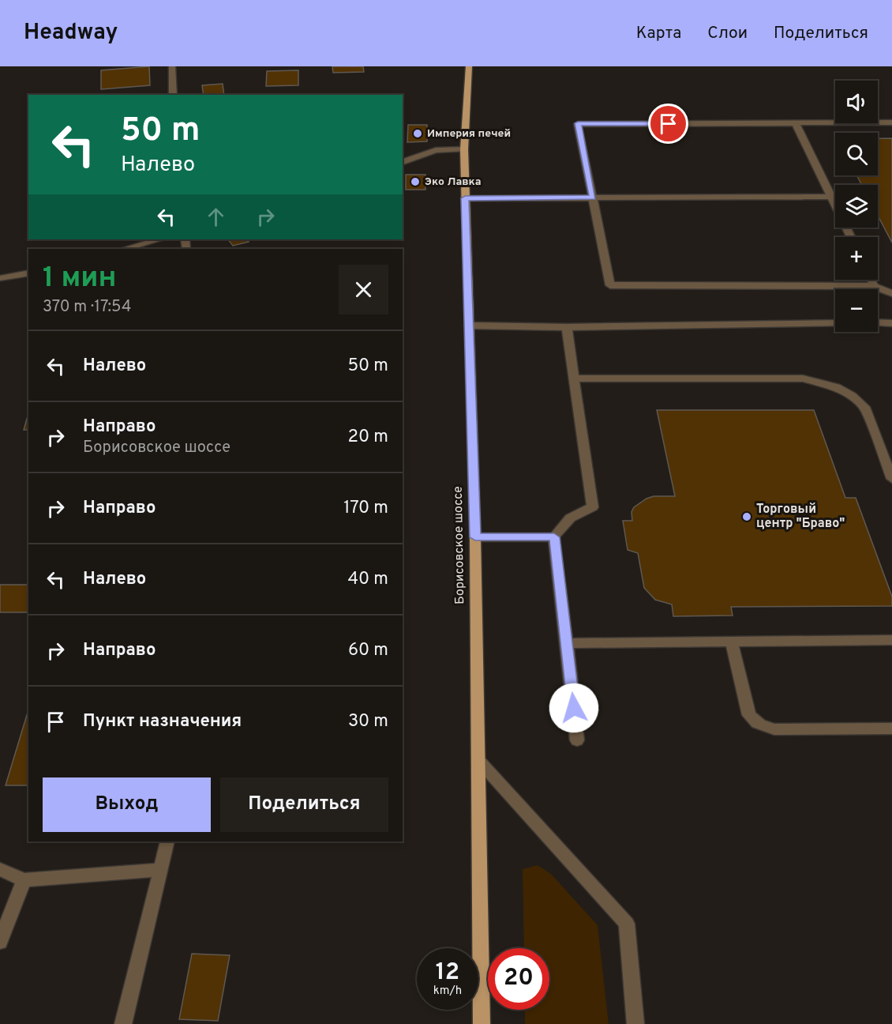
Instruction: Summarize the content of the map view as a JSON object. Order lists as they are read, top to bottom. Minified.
{"streets":{"main road":["Борисовское шоссе"]},"places":["Империя печей","Эко Лавка","Торговый центр \"Браво\""],"page":{"header":"Headway","nav":["Карта","Слои","Поделиться"],"map_buttons":["+","−"],"turn":["50 m","Налево"],"heading":["1 мин","370 m · 17:54"],"list":[{"name":"Налево","value":"50 m"},{"name":"Направо","note":"Борисовское шоссе","value":"20 m"},{"name":"Направо","value":"170 m"},{"name":"Налево","value":"40 m"},{"name":"Направо","value":"60 m"},{"name":"Пункт назначения","value":"30 m"}],"buttons":["Выход","Поделиться"],"speed":"12 km/h","limit":"20"}}
